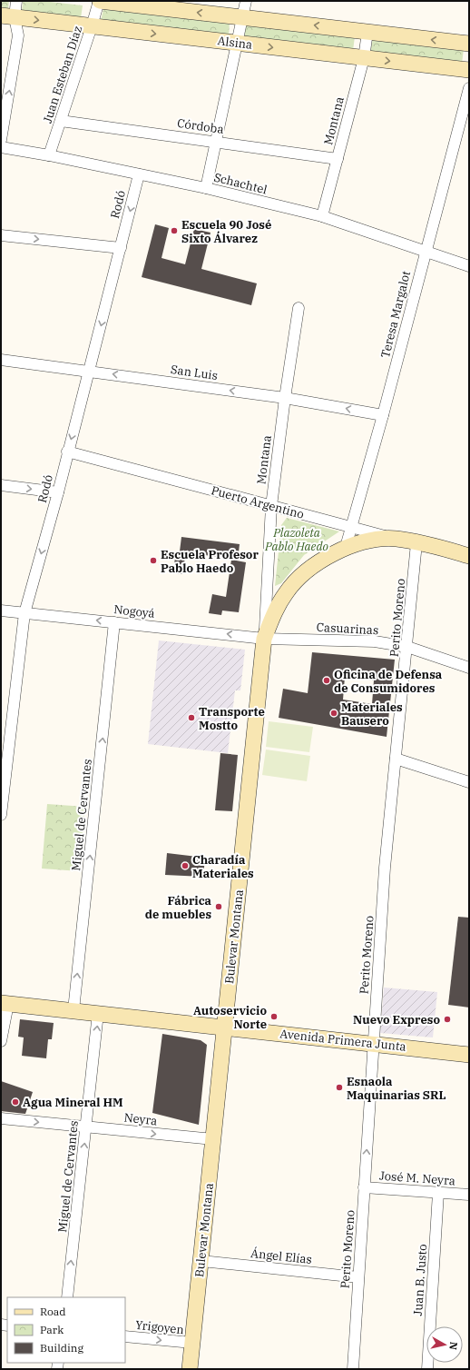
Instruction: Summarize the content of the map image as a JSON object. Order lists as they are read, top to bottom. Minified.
{"streets":{"main road":["Alsina","Puerto Argentino","Bulevar Montana","Avenida Primera Junta"],"street":["Juan Esteban Díaz","Montana","Córdoba","Schachtel","Rodó","Teresa Margalot","San Luis","Nogoyá","Perito Moreno","Casuarinas","Miguel de Cervantes","Neyra","José M. Neyra","Ángel Elías","Juan B. Justo","Yrigoyen"]},"crossings":[["Alsina","Juan Esteban Díaz"],["Alsina","Montana"],["Juan Esteban Díaz","Córdoba"],["Juan Esteban Díaz","Schachtel"],["Montana","Córdoba"],["Montana","Schachtel"],["Montana","San Luis"],["Montana","Puerto Argentino"],["Montana","Nogoyá"],["Montana","Casuarinas"],["Montana","Bulevar Montana"],["Schachtel","Rodó"],["Schachtel","Teresa Margalot"],["Rodó","San Luis"],["Rodó","Puerto Argentino"],["Rodó","Nogoyá"],["Teresa Margalot","San Luis"],["Teresa Margalot","Puerto Argentino"],["Teresa Margalot","Bulevar Montana"],["Puerto Argentino","Perito Moreno"],["Puerto Argentino","Bulevar Montana"],["Nogoyá","Casuarinas"],["Nogoyá","Miguel de Cervantes"],["Nogoyá","Bulevar Montana"],["Perito Moreno","Casuarinas"],["Perito Moreno","Avenida Primera Junta"],["Perito Moreno","José M. Neyra"],["Perito Moreno","Ángel Elías"],["Casuarinas","Bulevar Montana"],["Miguel de Cervantes","Avenida Primera Junta"],["Miguel de Cervantes","Neyra"],["Bulevar Montana","Avenida Primera Junta"],["Bulevar Montana","Neyra"],["Bulevar Montana","Ángel Elías"],["Bulevar Montana","Yrigoyen"],["José M. Neyra","Juan B. Justo"]],"one_way":["Rodó","San Luis","Nogoyá","Miguel de Cervantes","Neyra","Yrigoyen"],"parks":["Plazoleta Pablo Haedo"],"places":["Escuela 90 José Sixto Álvarez","Escuela Profesor Pablo Haedo","Oficina de Defensa de Consumidores","Materiales Bausero","Transporte Mostto","Charadía Materiales","Fábrica de muebles","Autoservicio Norte","Nuevo Expreso","Esnaola Maquinarias SRL","Agua Mineral HM"],"legend":["Road","Park","Building"],"north":"right"}
